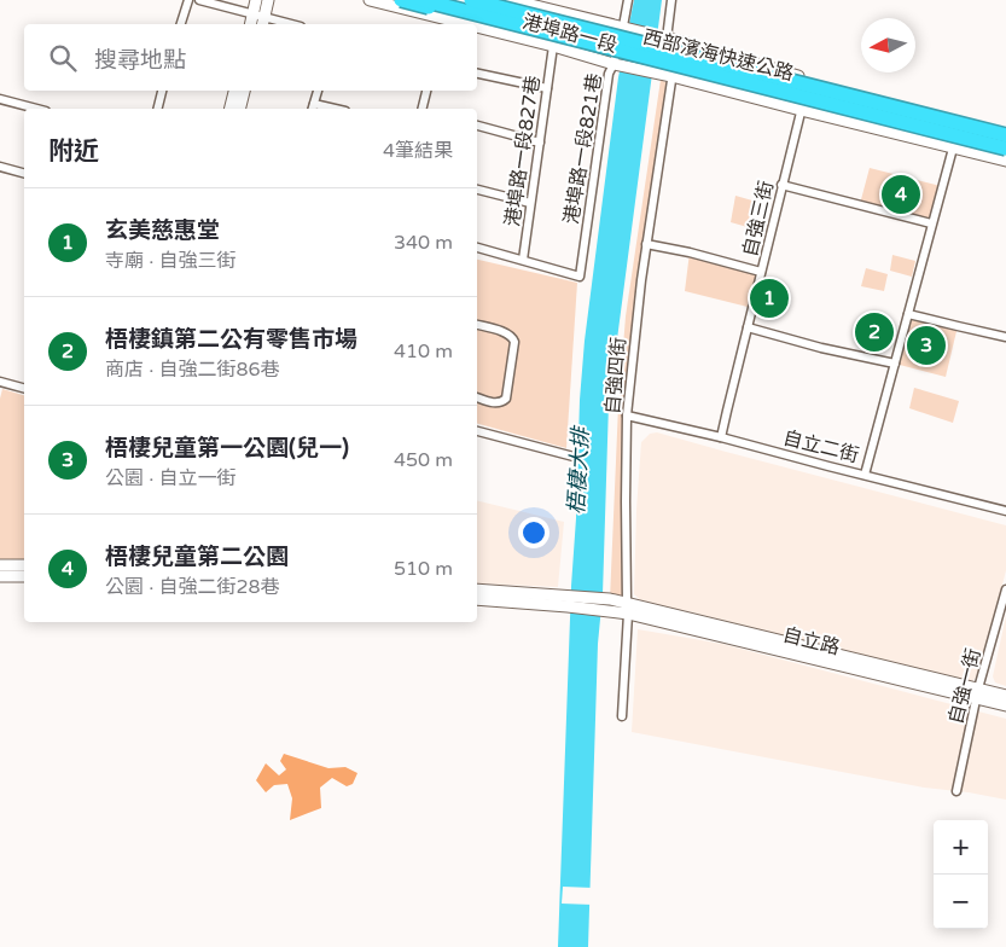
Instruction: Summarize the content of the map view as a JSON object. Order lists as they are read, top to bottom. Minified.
{"streets":{"highway":["西部濱海快速公路"],"street":["港埠路一段","港埠路一段821巷","港埠路一段827巷","自強三街","自強四街","自立二街","自立路","自強一街"]},"crossings":[["港埠路一段","西部濱海快速公路"],["港埠路一段","港埠路一段821巷"],["港埠路一段","港埠路一段827巷"],["港埠路一段","自強三街"],["港埠路一段","自強四街"],["港埠路一段821巷","港埠路一段827巷"],["自強三街","自立二街"],["自強四街","自立二街"],["自強四街","自立路"],["自立路","自強一街"]],"water":["梧棲大排"],"north":"left","page":{"search":"搜尋地點","heading":["附近","4筆結果"],"pins":["4","1","2","3"],"list":[{"mark":"1","name":"玄美慈惠堂","note":"寺廟 · 自強三街","value":"340 m"},{"mark":"2","name":"梧棲鎮第二公有零售市場","note":"商店 · 自強二街86巷","value":"410 m"},{"mark":"3","name":"梧棲兒童第一公園(兒一)","note":"公園 · 自立一街","value":"450 m"},{"mark":"4","name":"梧棲兒童第二公園","note":"公園 · 自強二街28巷","value":"510 m"}],"map_buttons":["+","−"]}}
